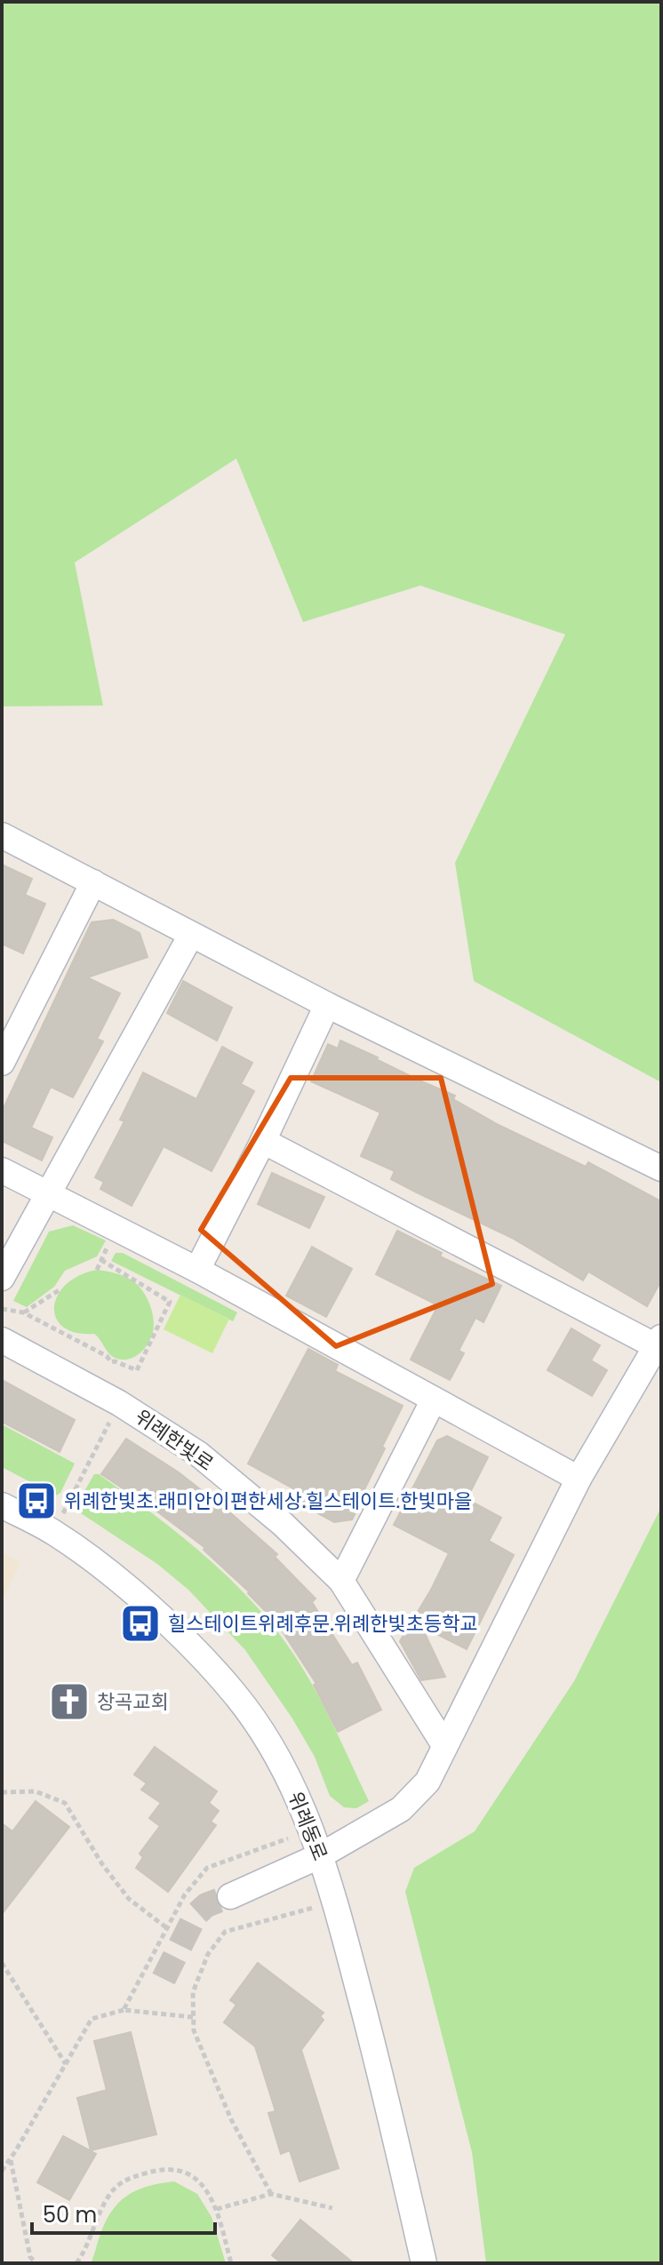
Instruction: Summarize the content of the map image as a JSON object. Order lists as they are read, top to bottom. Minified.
{"streets":{"street":["위례한빛로","위례동로"]},"places":{"bus stop":["위례한빛초.래미안이편한세상.힐스테이트.한빛마을","힐스테이트위례후문.위례한빛초등학교"],"church":["창곡교회"]},"scale_bar":"50 m"}
